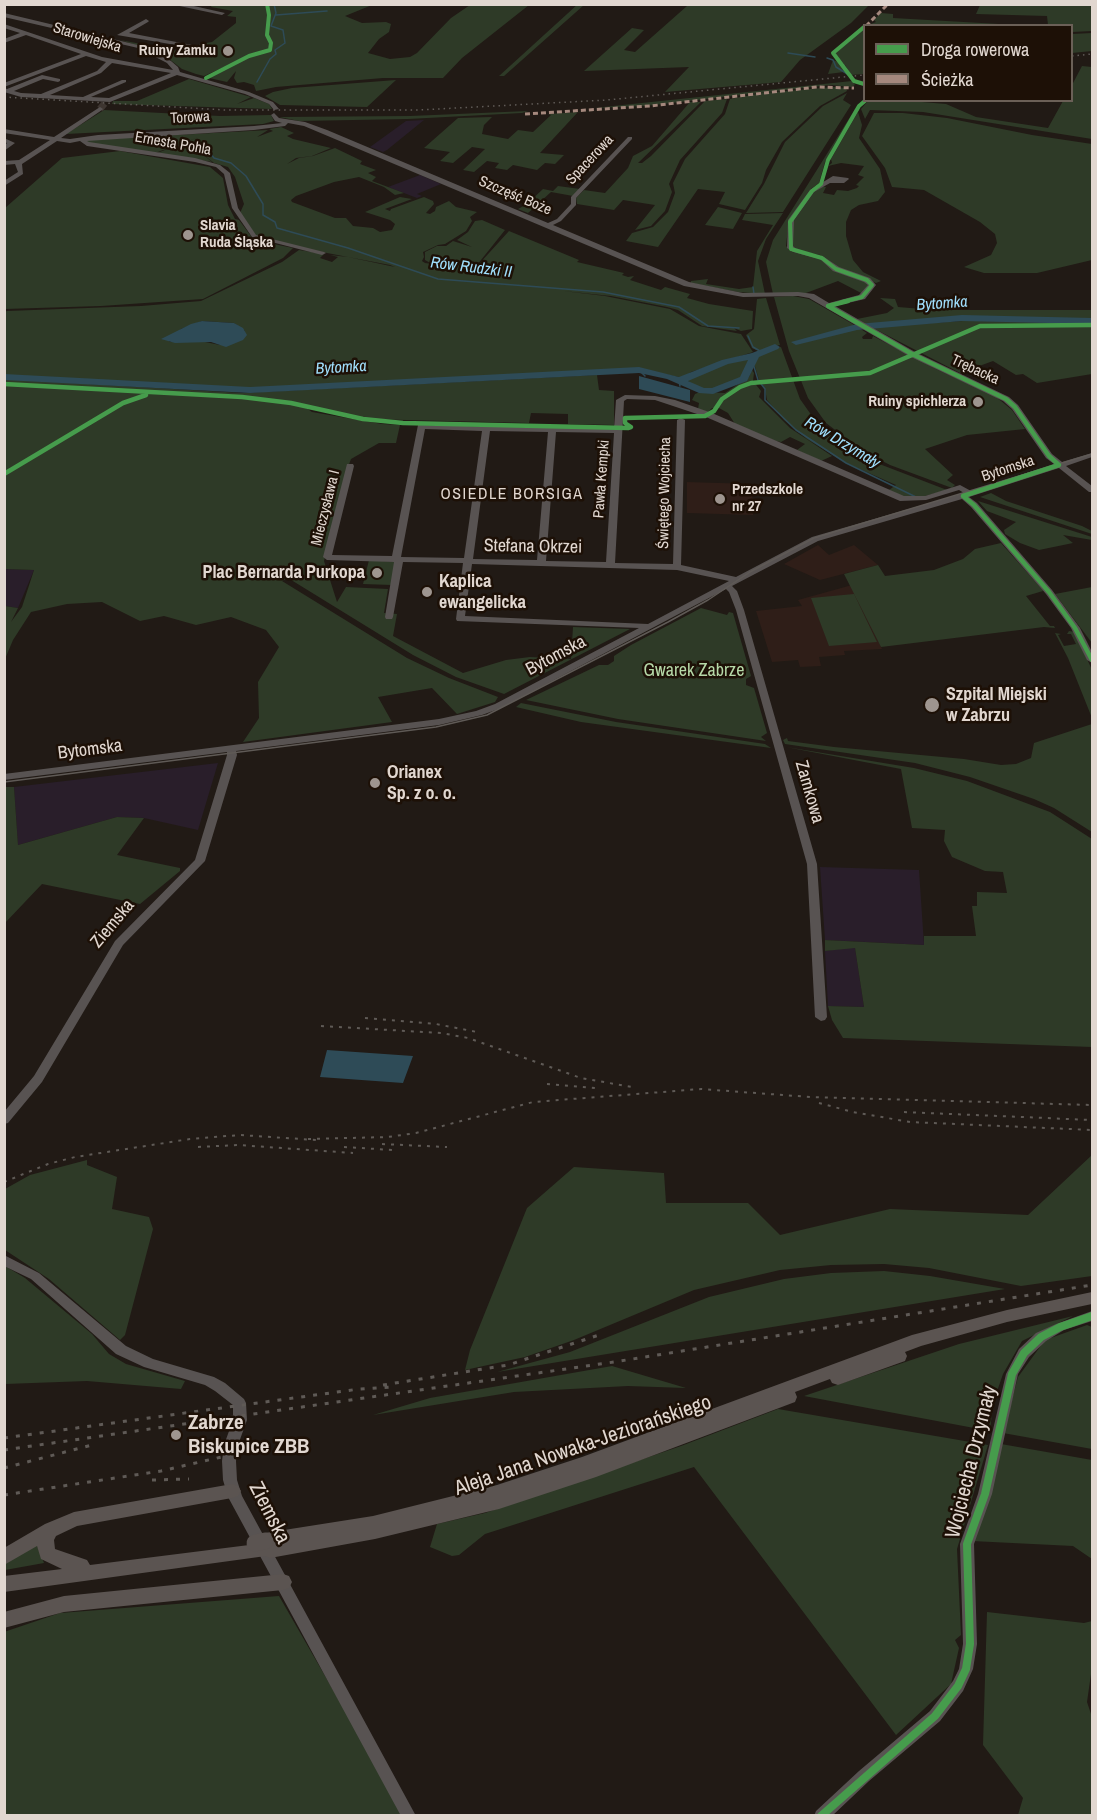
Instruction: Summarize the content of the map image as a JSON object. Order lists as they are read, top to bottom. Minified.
{"streets":{"main road":["Aleja Jana Nowaka-Jeziorańskiego"],"street":["Starowiejska","Torowa","Ernesta Pohla","Spacerowa","Szczęść Boże","Trębacka","Bytomska","Pawła Kempki","Świętego Wojciecha","Mieczysława I","Stefana Okrzei","Zamkowa","Ziemska","Wojciecha Drzymały"]},"crossings":[["Starowiejska","Szczęść Boże"],["Torowa","Ernesta Pohla"],["Torowa","Szczęść Boże"],["Spacerowa","Szczęść Boże"],["Szczęść Boże","Trębacka"],["Trębacka","Bytomska"],["Bytomska","Pawła Kempki"],["Bytomska","Stefana Okrzei"],["Bytomska","Zamkowa"],["Bytomska","Ziemska"],["Pawła Kempki","Stefana Okrzei"],["Świętego Wojciecha","Stefana Okrzei"],["Mieczysława I","Stefana Okrzei"]],"districts":["OSIEDLE BORSIGA"],"water":["Rów Rudzki II","Bytomka","Rów Drzymały"],"parks":["Gwarek Zabrze"],"places":["Ruiny Zamku","Slavia Ruda Śląska","Ruiny spichlerza","Przedszkole nr 27","Plac Bernarda Purkopa","Kaplica ewangelicka","Szpital Miejski w Zabrzu","Orianex Sp. z o. o.","Zabrze Biskupice ZBB"],"legend":["Droga rowerowa","Ścieżka"]}
